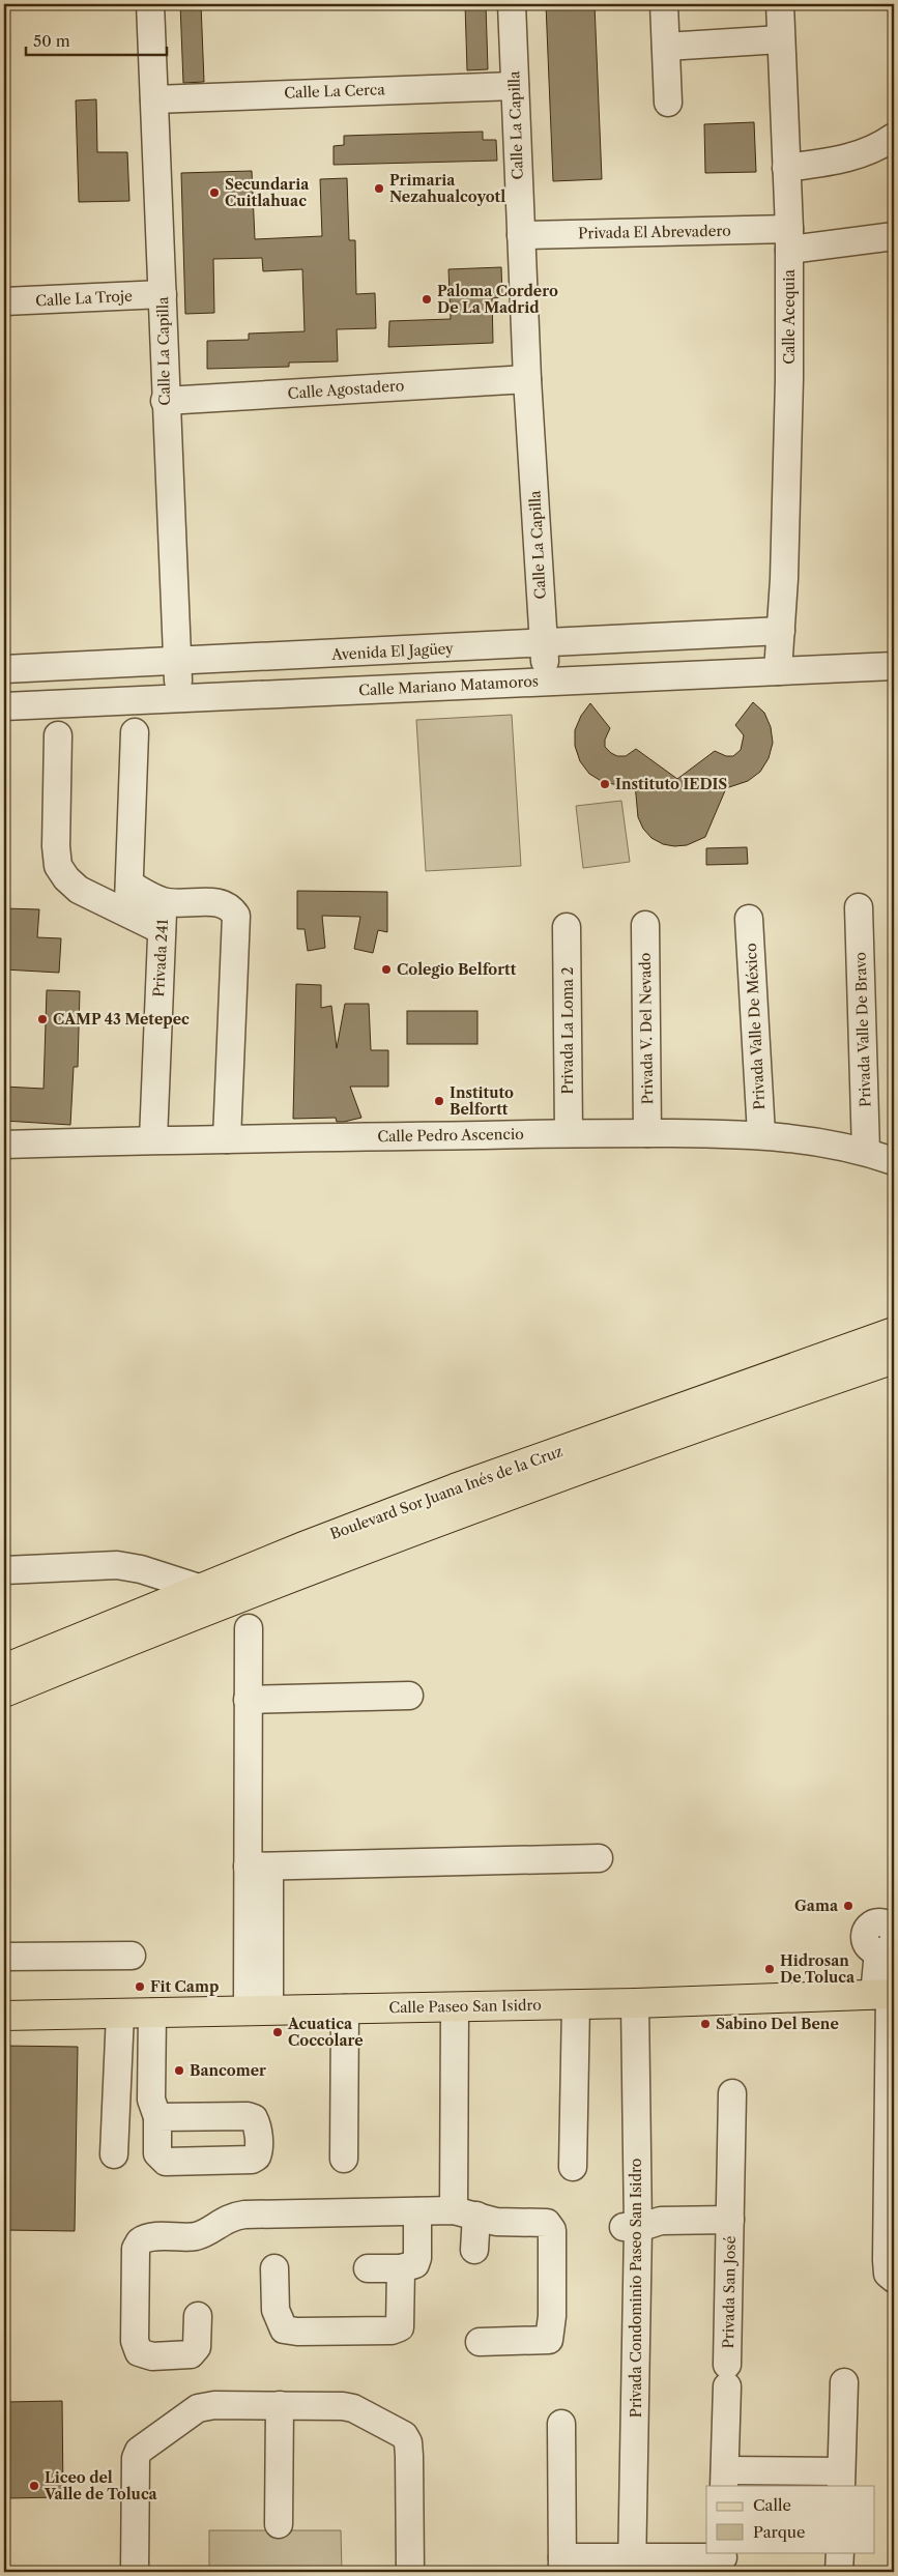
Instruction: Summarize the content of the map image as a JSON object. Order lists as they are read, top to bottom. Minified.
{"streets":{"main road":["Boulevard Sor Juana Inés de la Cruz","Calle Paseo San Isidro"],"street":["Calle La Cerca","Calle La Capilla","Privada El Abrevadero","Calle La Troje","Calle Acequia","Calle Agostadero","Avenida El Jagüey","Calle Mariano Matamoros","Privada 241","Privada Valle De México","Privada V. Del Nevado","Privada Valle De Bravo","Privada La Loma 2","Calle Pedro Ascencio","Privada Condominio Paseo San Isidro","Privada San José"]},"crossings":[["Calle La Cerca","Calle La Capilla"],["Calle La Capilla","Privada El Abrevadero"],["Calle La Capilla","Calle La Troje"],["Calle La Capilla","Calle Agostadero"],["Calle La Capilla","Avenida El Jagüey"],["Calle La Capilla","Calle Mariano Matamoros"],["Privada El Abrevadero","Calle Acequia"],["Calle Acequia","Avenida El Jagüey"],["Calle Acequia","Calle Mariano Matamoros"],["Privada 241","Calle Pedro Ascencio"],["Privada Valle De México","Calle Pedro Ascencio"],["Privada V. Del Nevado","Calle Pedro Ascencio"],["Privada Valle De Bravo","Calle Pedro Ascencio"],["Privada La Loma 2","Calle Pedro Ascencio"],["Calle Paseo San Isidro","Privada Condominio Paseo San Isidro"],["Privada Condominio Paseo San Isidro","Privada San José"]],"places":["Primaria Nezahualcoyotl","Secundaria Cuitlahuac","Paloma Cordero De La Madrid","Instituto IEDIS","Colegio Belfortt","CAMP 43 Metepec","Instituto Belfortt","Gama","Hidrosan De Toluca","Fit Camp","Sabino Del Bene","Acuatica Coccolare","Bancomer","Liceo del Valle de Toluca"],"legend":["Calle","Parque"],"scale_bar":"50 m"}
